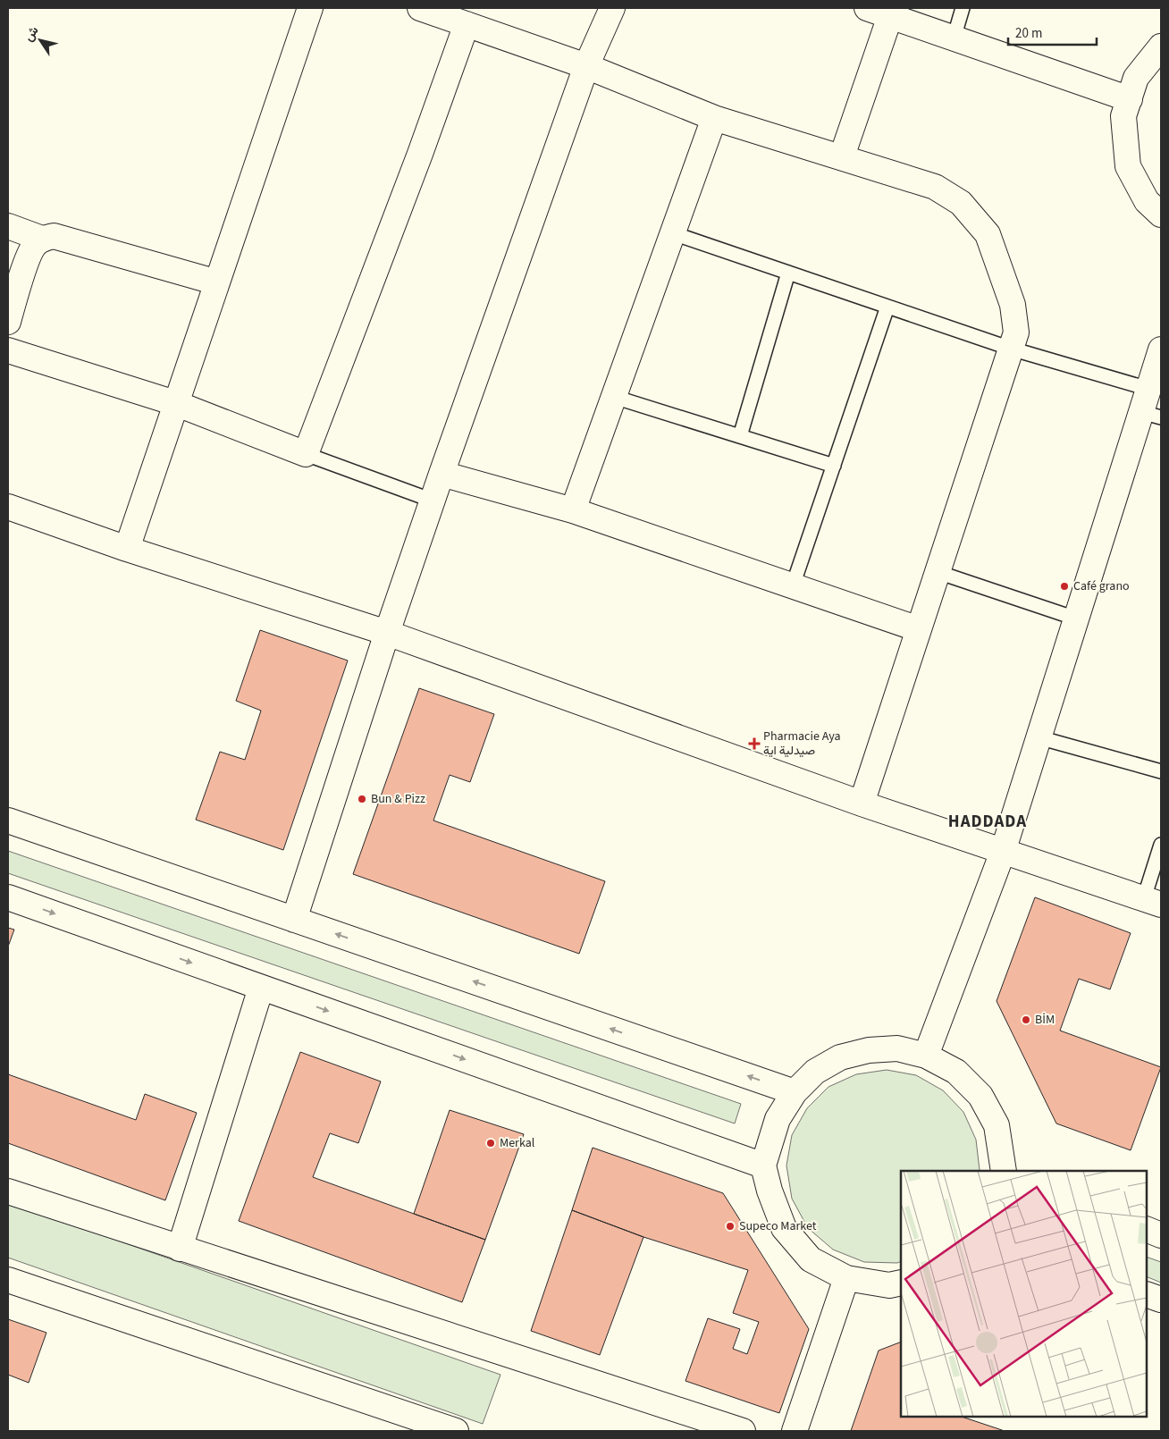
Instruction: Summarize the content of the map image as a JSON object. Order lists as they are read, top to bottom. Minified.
{"districts":["HADDADA"],"places":{"other":["Café grano","Bun & Pizz","BİM","Merkal","Supeco Market"],"health":["Pharmacie Aya صيدلية اية"]},"scale_bar":"20 m","north":"top left"}
